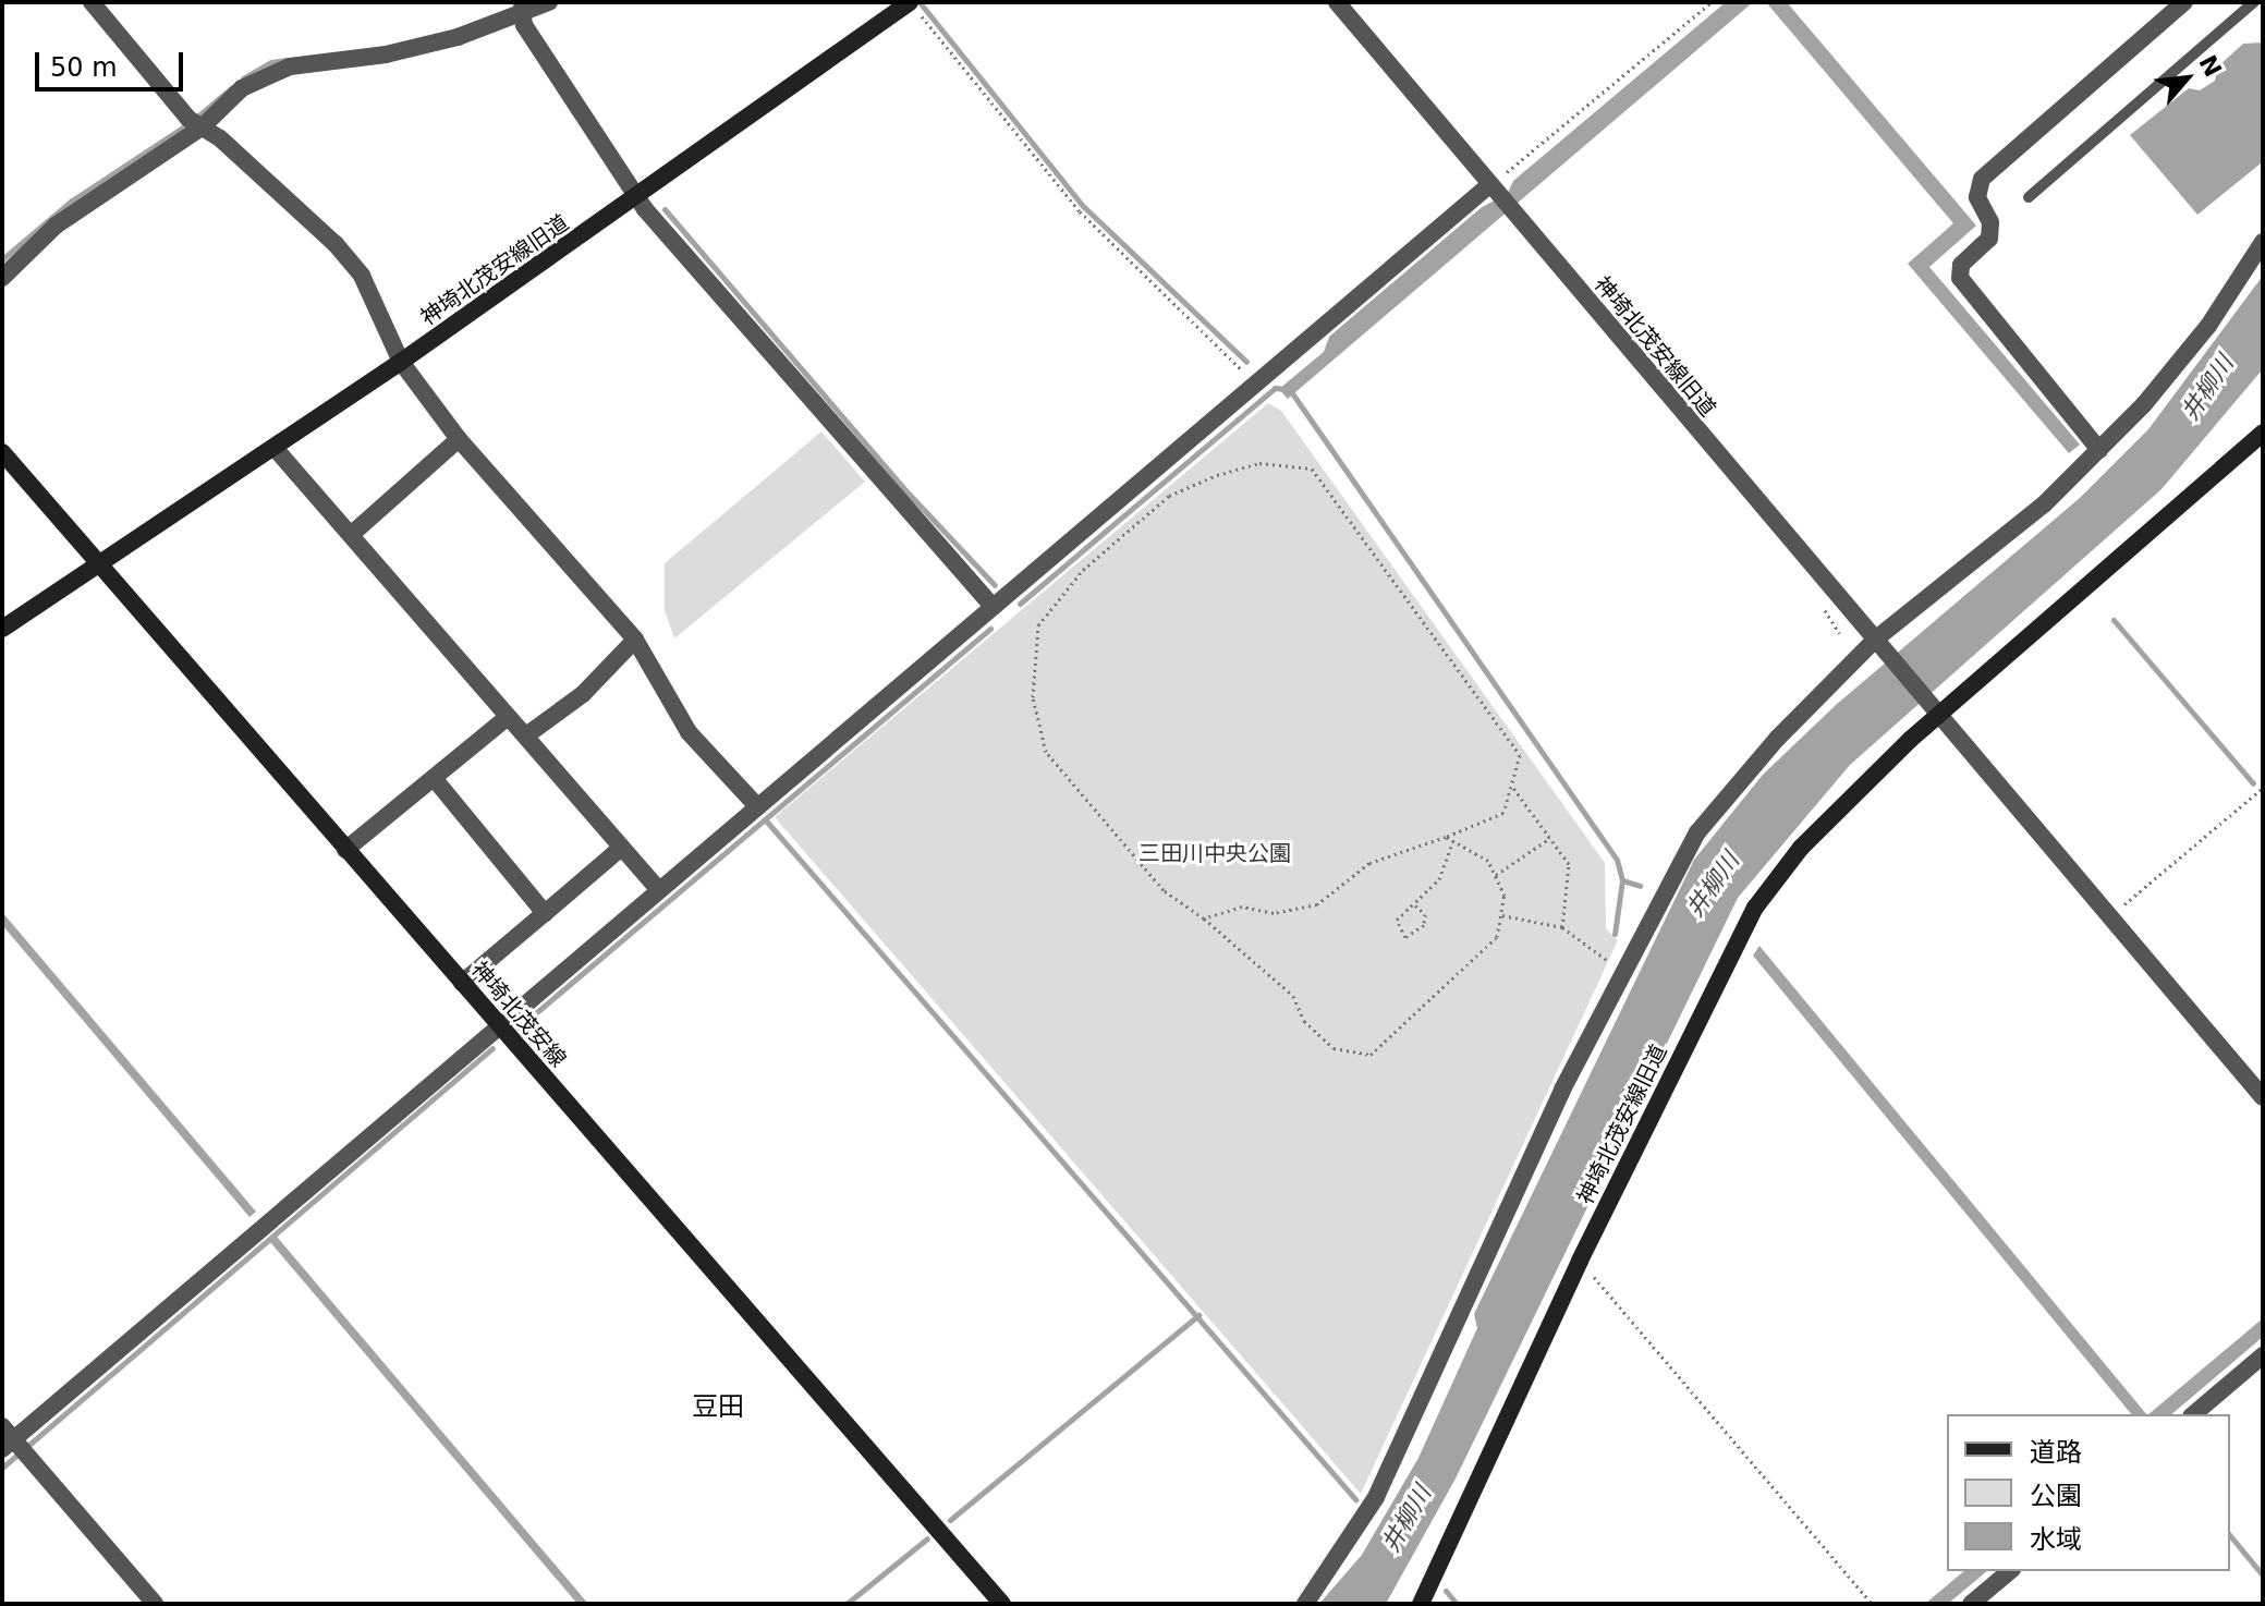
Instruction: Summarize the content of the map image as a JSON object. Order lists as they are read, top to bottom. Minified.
{"streets":{"street":["神埼北茂安線旧道","神埼北茂安線"]},"crossings":[["神埼北茂安線旧道","神埼北茂安線"]],"districts":["豆田"],"water":["井柳川"],"parks":["三田川中央公園"],"legend":["道路","公園","水域"],"scale_bar":"50 m","north":"top right"}
